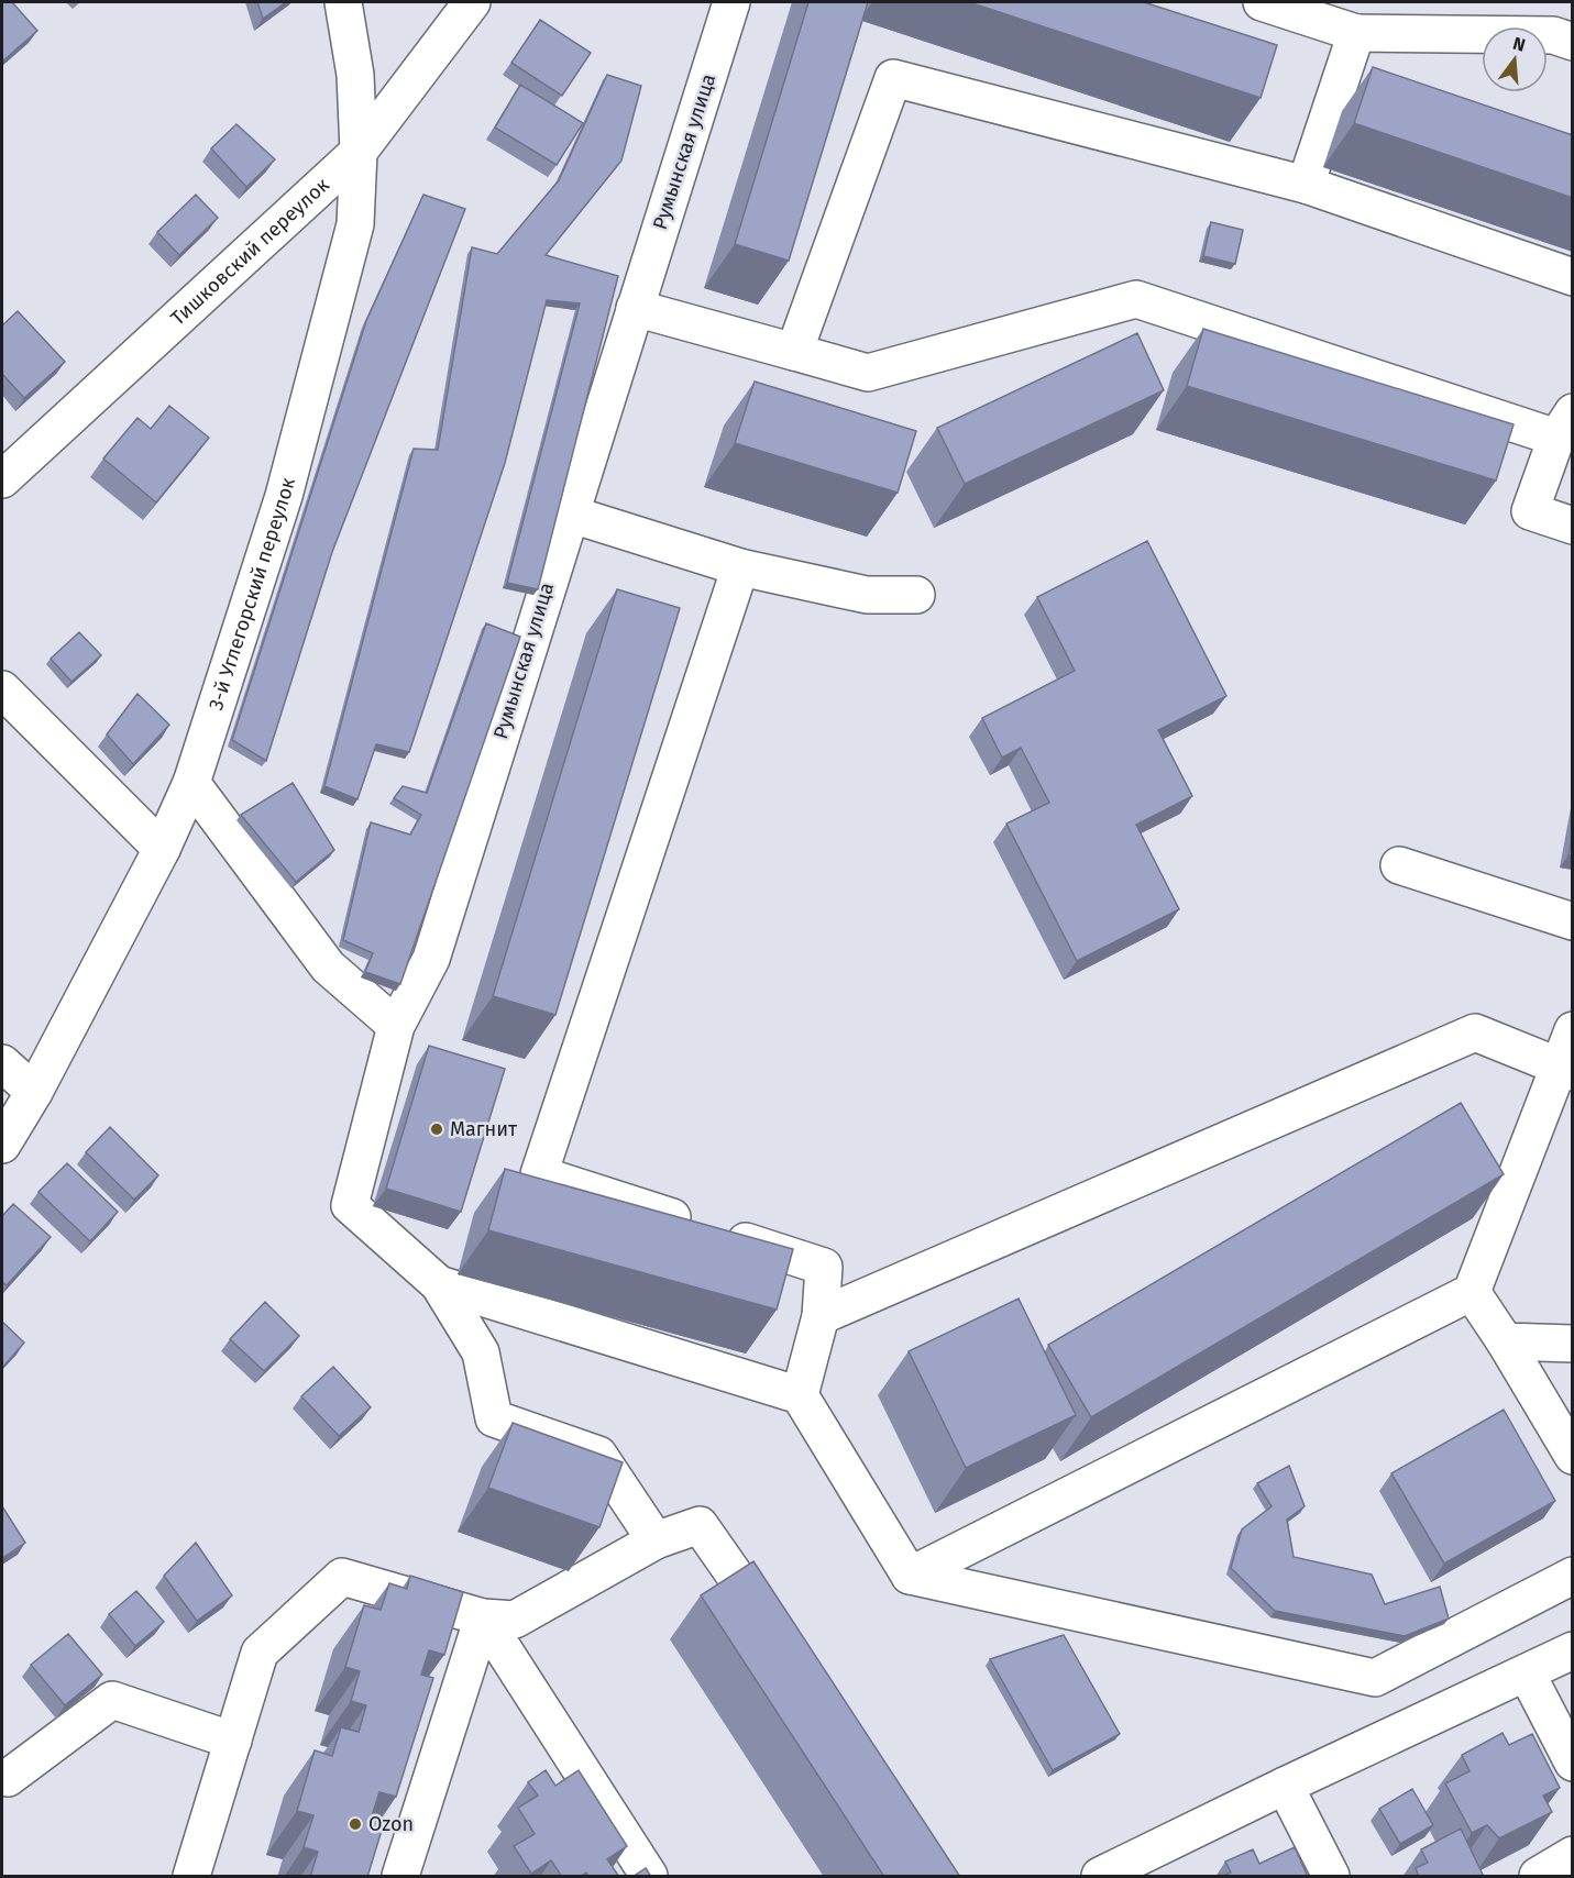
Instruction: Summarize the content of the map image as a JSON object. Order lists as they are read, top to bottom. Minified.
{"streets":{"street":["Румынская улица","Тишковский переулок","3-й Углегорский переулок"]},"crossings":[["Тишковский переулок","3-й Углегорский переулок"]],"places":["Магнит","Ozon"],"north":"top"}
